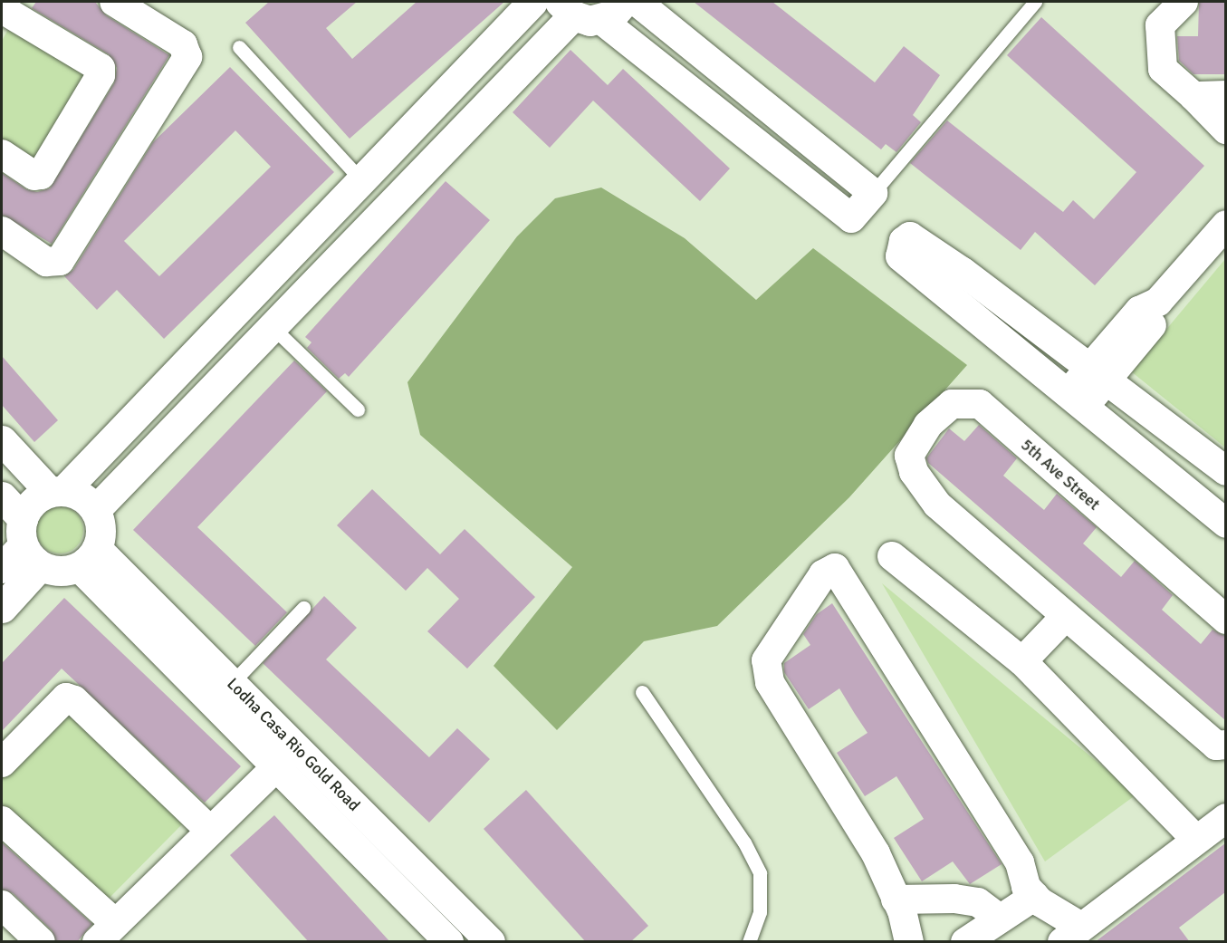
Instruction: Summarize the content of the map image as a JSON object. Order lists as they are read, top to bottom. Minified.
{"streets":{"street":["5th Ave Street","Lodha Casa Rio Gold Road"]}}
